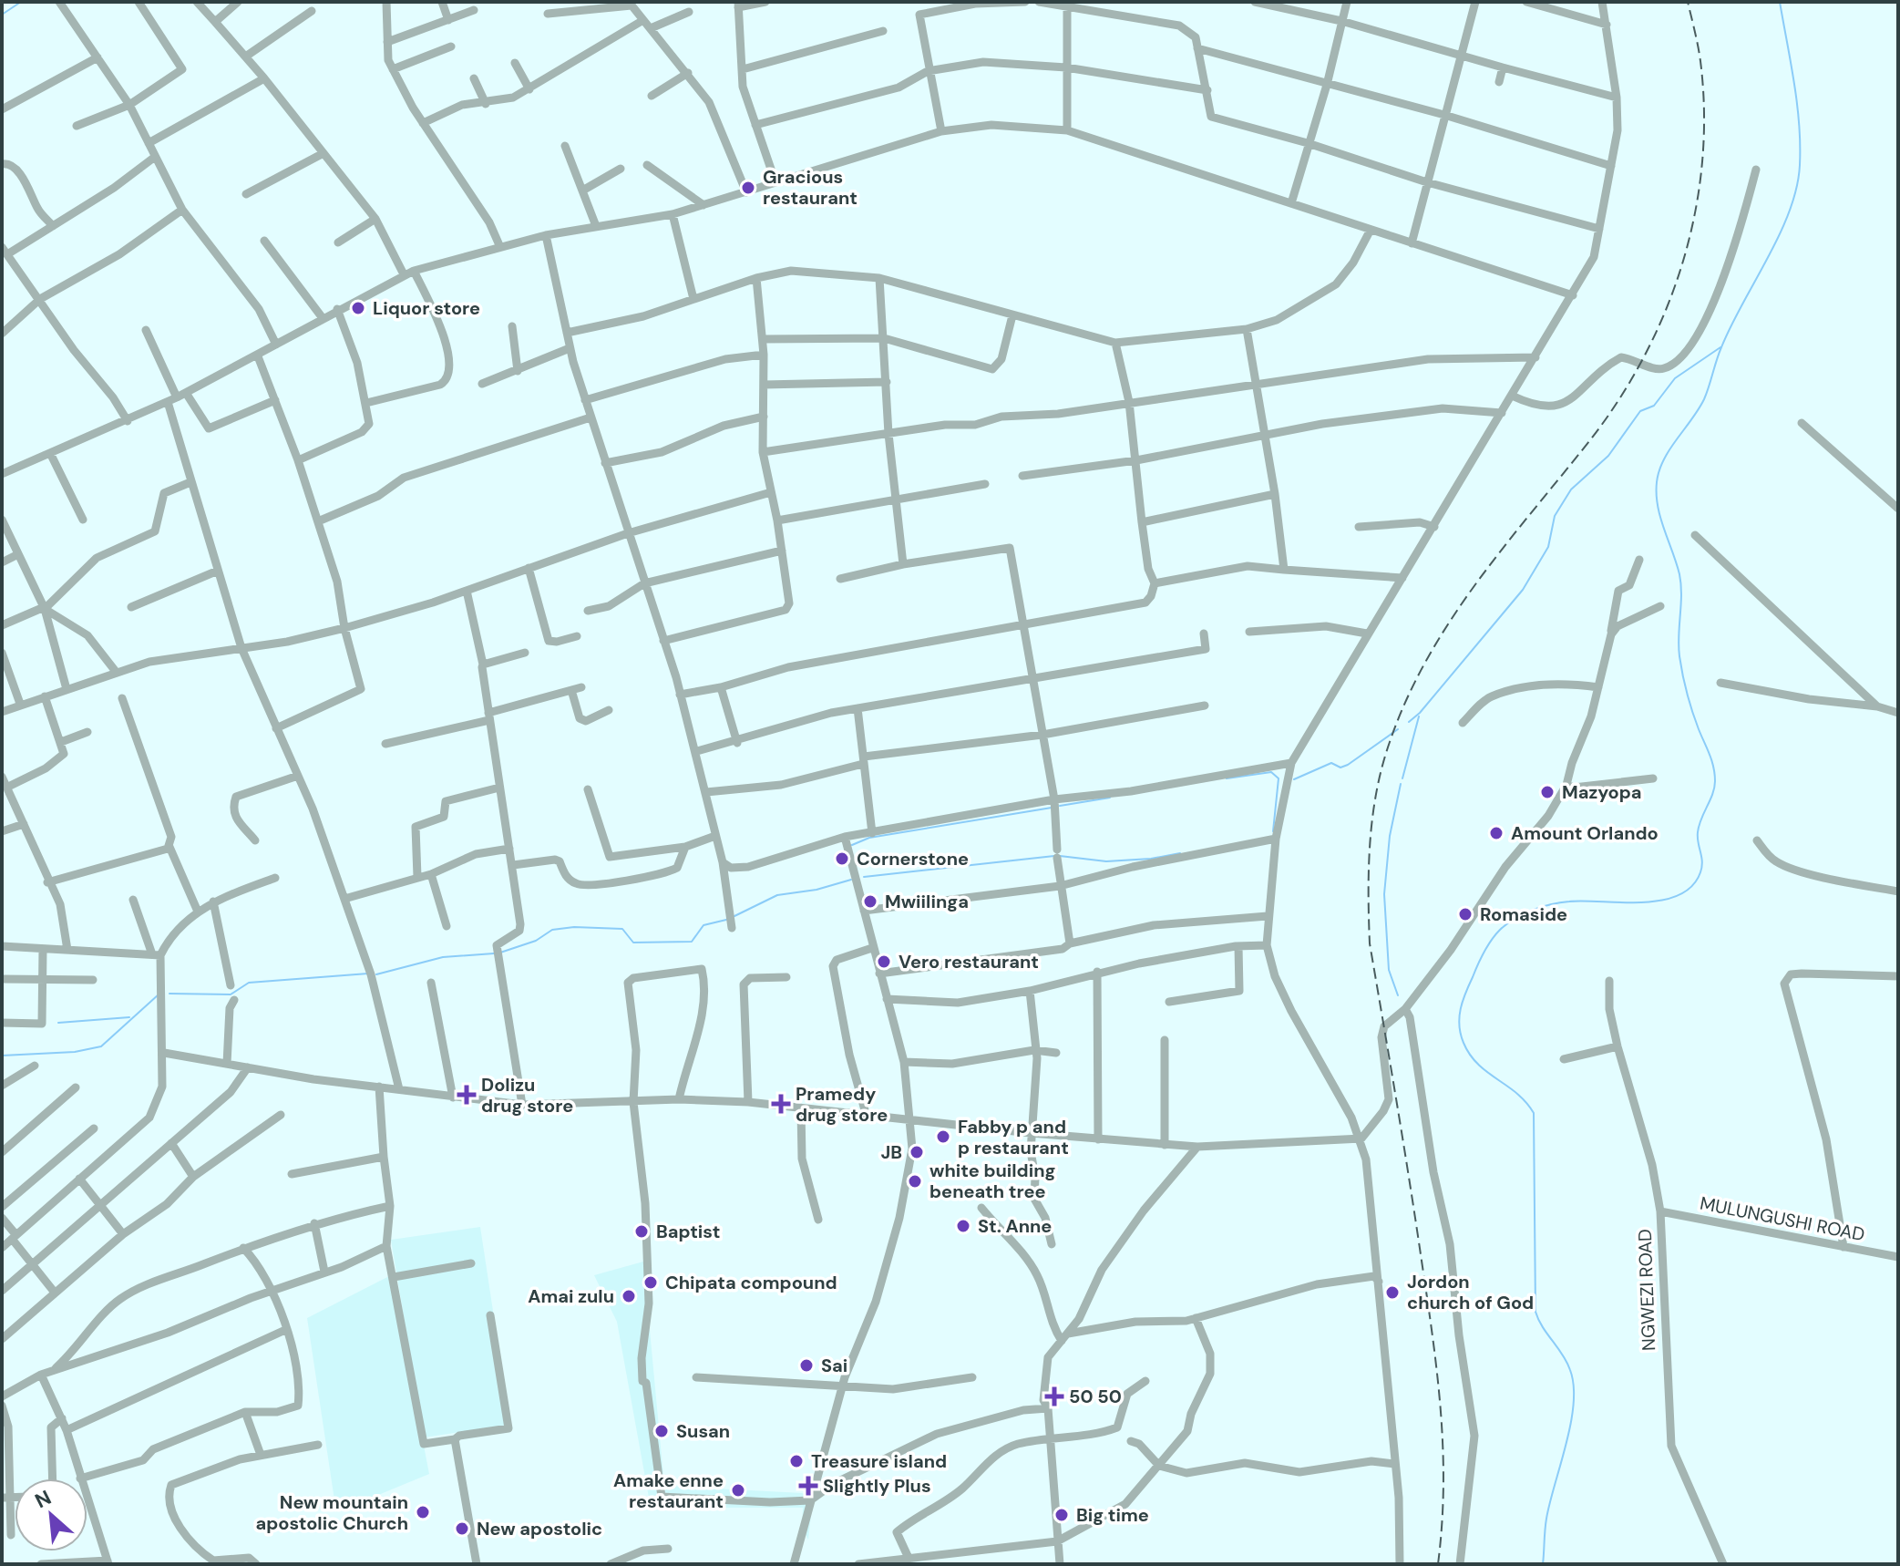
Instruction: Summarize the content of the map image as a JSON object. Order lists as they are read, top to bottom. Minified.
{"streets":{"street":["MULUNGUSHI ROAD","NGWEZI ROAD"]},"crossings":[["MULUNGUSHI ROAD","NGWEZI ROAD"]],"places":{"other":["Gracious restaurant","Liquor store","Mazyopa","Amount Orlando","Cornerstone","Mwiilinga","Romaside","Vero restaurant","Fabby p and p restaurant","JB","white building beneath tree","St. Anne","Baptist","Chipata compound","Jordon church of God","Amai zulu","Sai","Susan","Treasure island","Amake enne restaurant","New mountain apostolic Church","Big time","New apostolic"],"health":["Dolizu drug store","Pramedy drug store","50 50","Slightly Plus"]},"north":"top left"}
